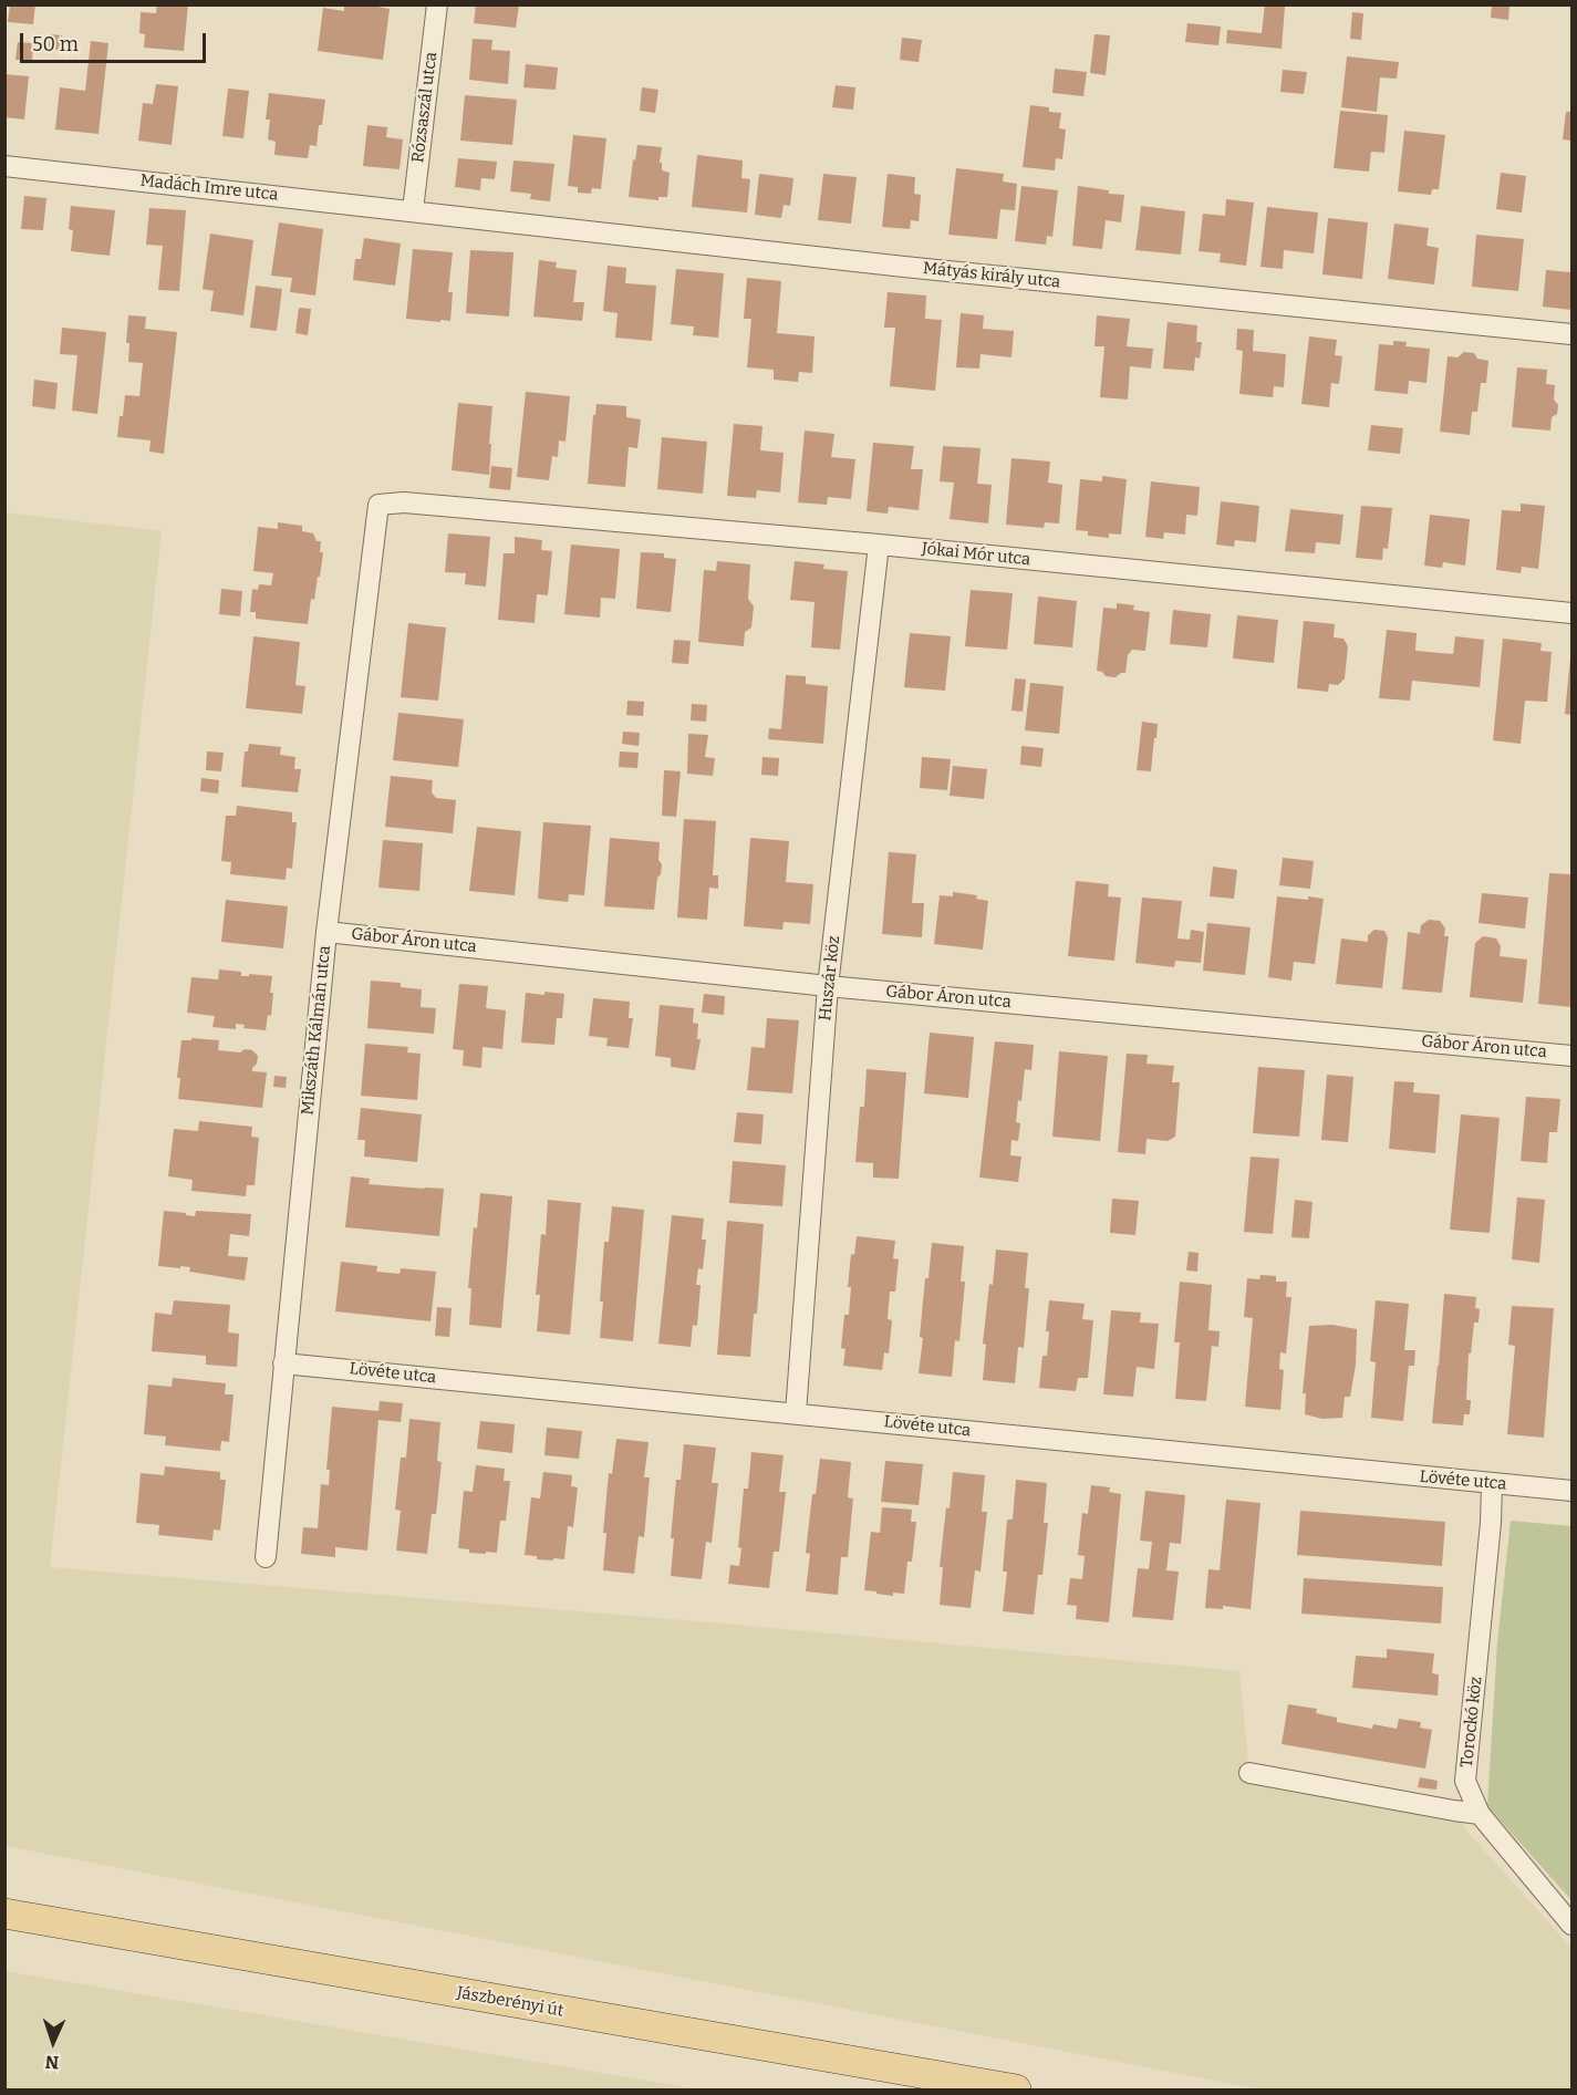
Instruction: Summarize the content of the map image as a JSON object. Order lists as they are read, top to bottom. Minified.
{"streets":{"main road":["Jászberényi út"],"street":["Rózsaszál utca","Madách Imre utca","Mátyás király utca","Jókai Mór utca","Gábor Áron utca","Huszár köz","Mikszáth Kálmán utca","Lövéte utca","Torockó köz"]},"crossings":[["Rózsaszál utca","Madách Imre utca"],["Rózsaszál utca","Mátyás király utca"],["Madách Imre utca","Mátyás király utca"],["Jókai Mór utca","Huszár köz"],["Jókai Mór utca","Mikszáth Kálmán utca"],["Gábor Áron utca","Huszár köz"],["Gábor Áron utca","Mikszáth Kálmán utca"],["Huszár köz","Lövéte utca"],["Mikszáth Kálmán utca","Lövéte utca"],["Lövéte utca","Torockó köz"]],"scale_bar":"50 m","north":"bottom"}
